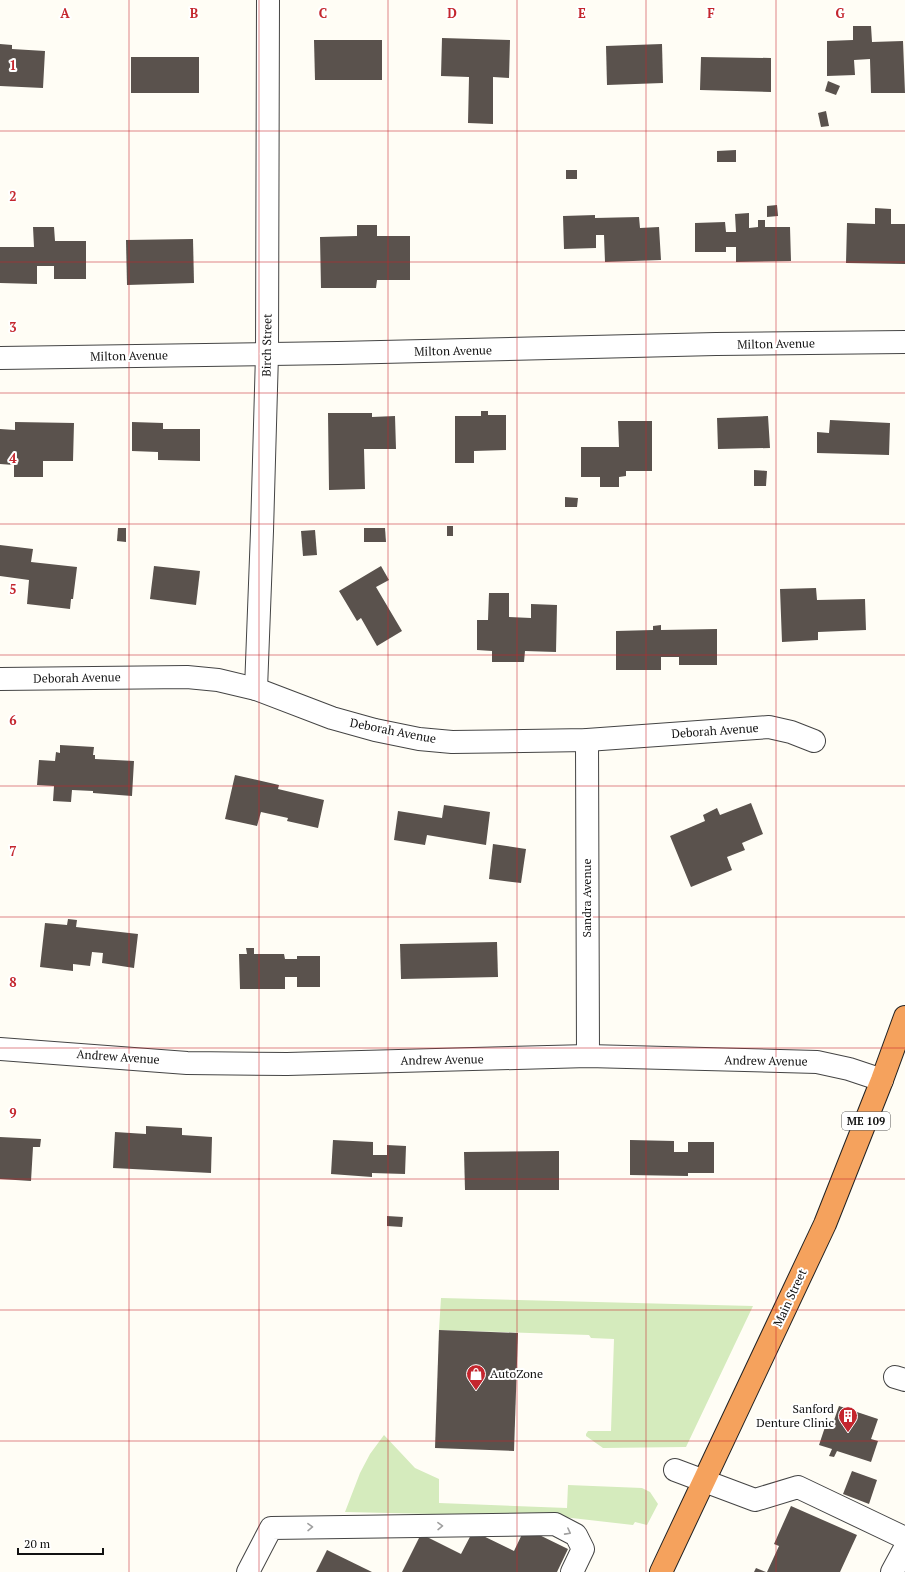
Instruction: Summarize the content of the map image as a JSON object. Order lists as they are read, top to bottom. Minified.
{"streets":{"highway":["ME 109","Main Street"],"street":["Milton Avenue","Birch Street","Deborah Avenue","Sandra Avenue","Andrew Avenue"]},"crossings":[["Milton Avenue","Birch Street"],["Birch Street","Deborah Avenue"],["Deborah Avenue","Sandra Avenue"],["Sandra Avenue","Andrew Avenue"],["Andrew Avenue","Main Street"]],"places":{"shop":["AutoZone"],"building":["Sanford Denture Clinic"]},"scale_bar":"20 m","grid":{"columns":["A","B","C","D","E","F","G"],"rows":["1","2","3","4","5","6","7","8","9"]}}
